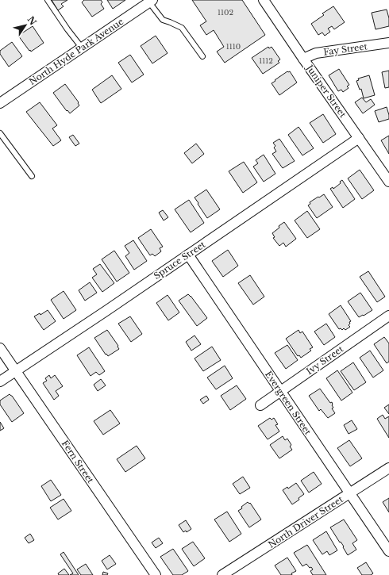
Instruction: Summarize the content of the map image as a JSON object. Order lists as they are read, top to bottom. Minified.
{"streets":{"street":["Fay Street","North Hyde Park Avenue","Juniper Street","Spruce Street","Ivy Street","Evergreen Street","Fern Street","North Driver Street"]},"crossings":[["Fay Street","Juniper Street"],["Juniper Street","Spruce Street"],["Spruce Street","Evergreen Street"],["Spruce Street","Fern Street"],["Ivy Street","Evergreen Street"],["Evergreen Street","North Driver Street"]],"house_numbers":["1102","1110","1112"],"north":"top right"}
